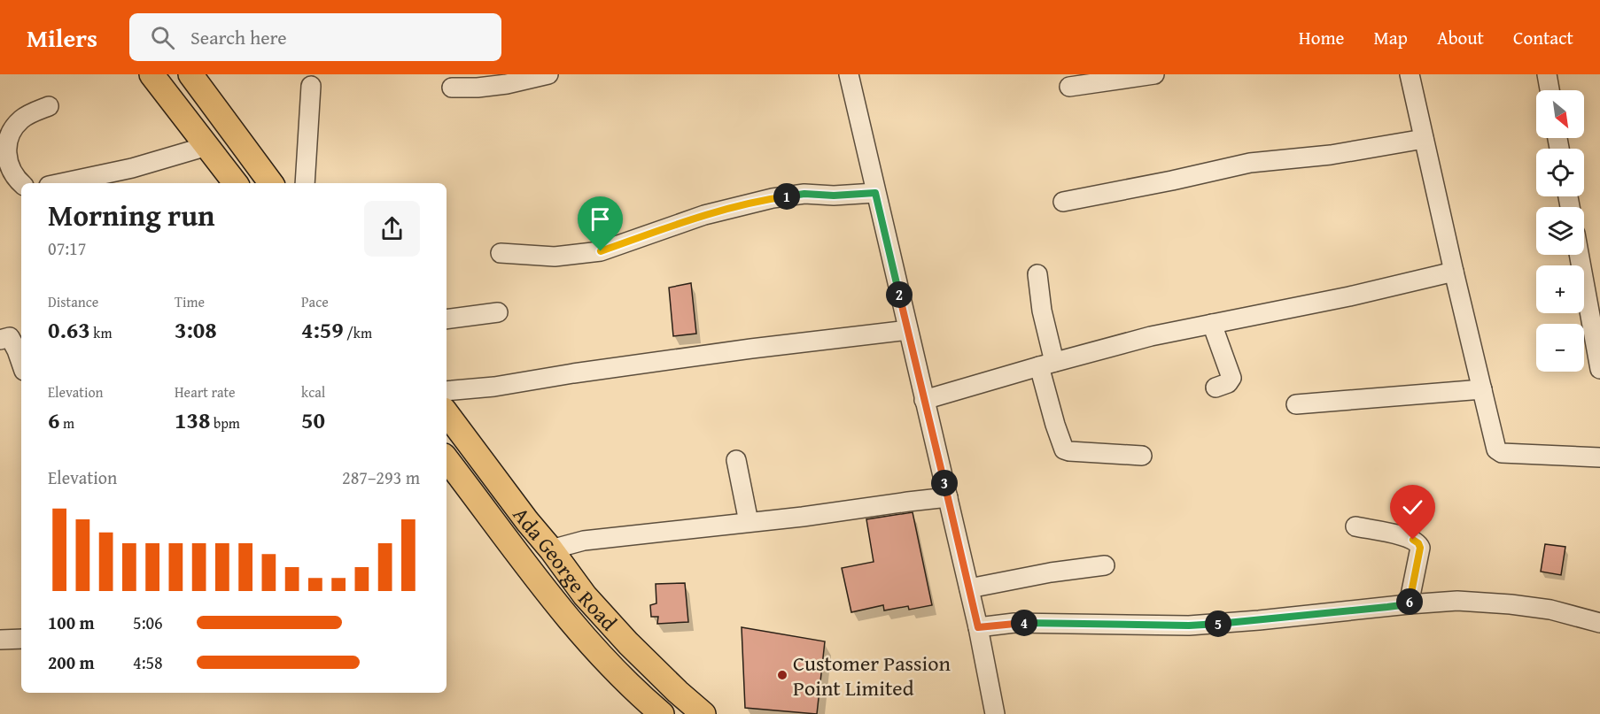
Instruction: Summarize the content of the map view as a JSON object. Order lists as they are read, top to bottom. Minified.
{"streets":{"main road":["Ada George Road"]},"places":["Customer Passion Point Limited"],"north":"bottom right","page":{"header":"Milers","search":"Search here","nav":["Home","Map","About","Contact"],"map_buttons":["+","−"],"pins":["1","2","3","6","4","5"],"heading":["Morning run","07:17"],"stats":[["Distance","0.63 km"],["Time","3:08"],["Pace","4:59 /km"],["Elevation","6 m"],["Heart rate","138 bpm"],["kcal","50"]],"chart":["Elevation","287–293 m"],"list":[{"name":"100 m","note":"5:06"},{"name":"200 m","note":"4:58"}]}}
